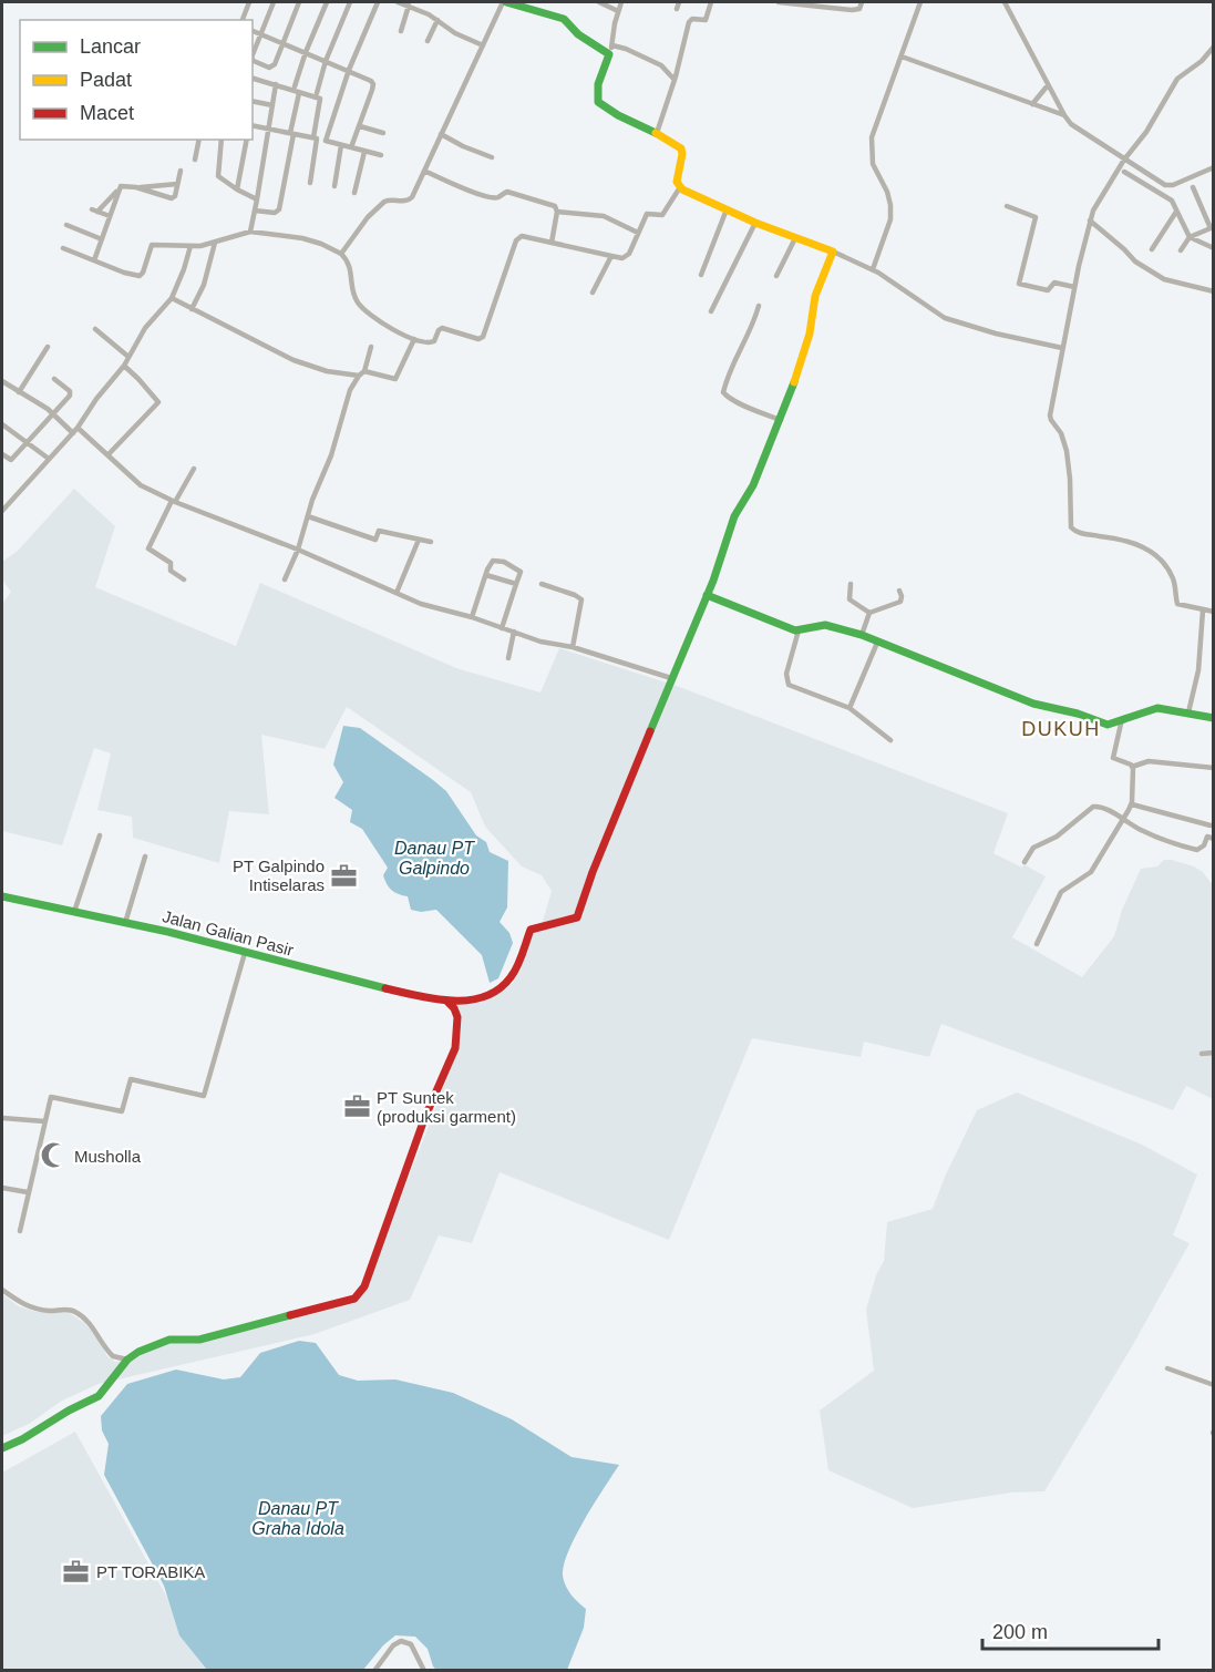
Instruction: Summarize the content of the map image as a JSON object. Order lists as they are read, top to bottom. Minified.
{"streets":{"street":["Jalan Galian Pasir"]},"districts":["DUKUH"],"water":["Danau PT Galpindo","Danau PT Graha Idola"],"places":{"office":["PT Galpindo Intiselaras","PT Suntek (produksi garment)","PT TORABIKA"],"mosque":["Musholla"]},"legend":["Lancar","Padat","Macet"],"scale_bar":"200 m"}
